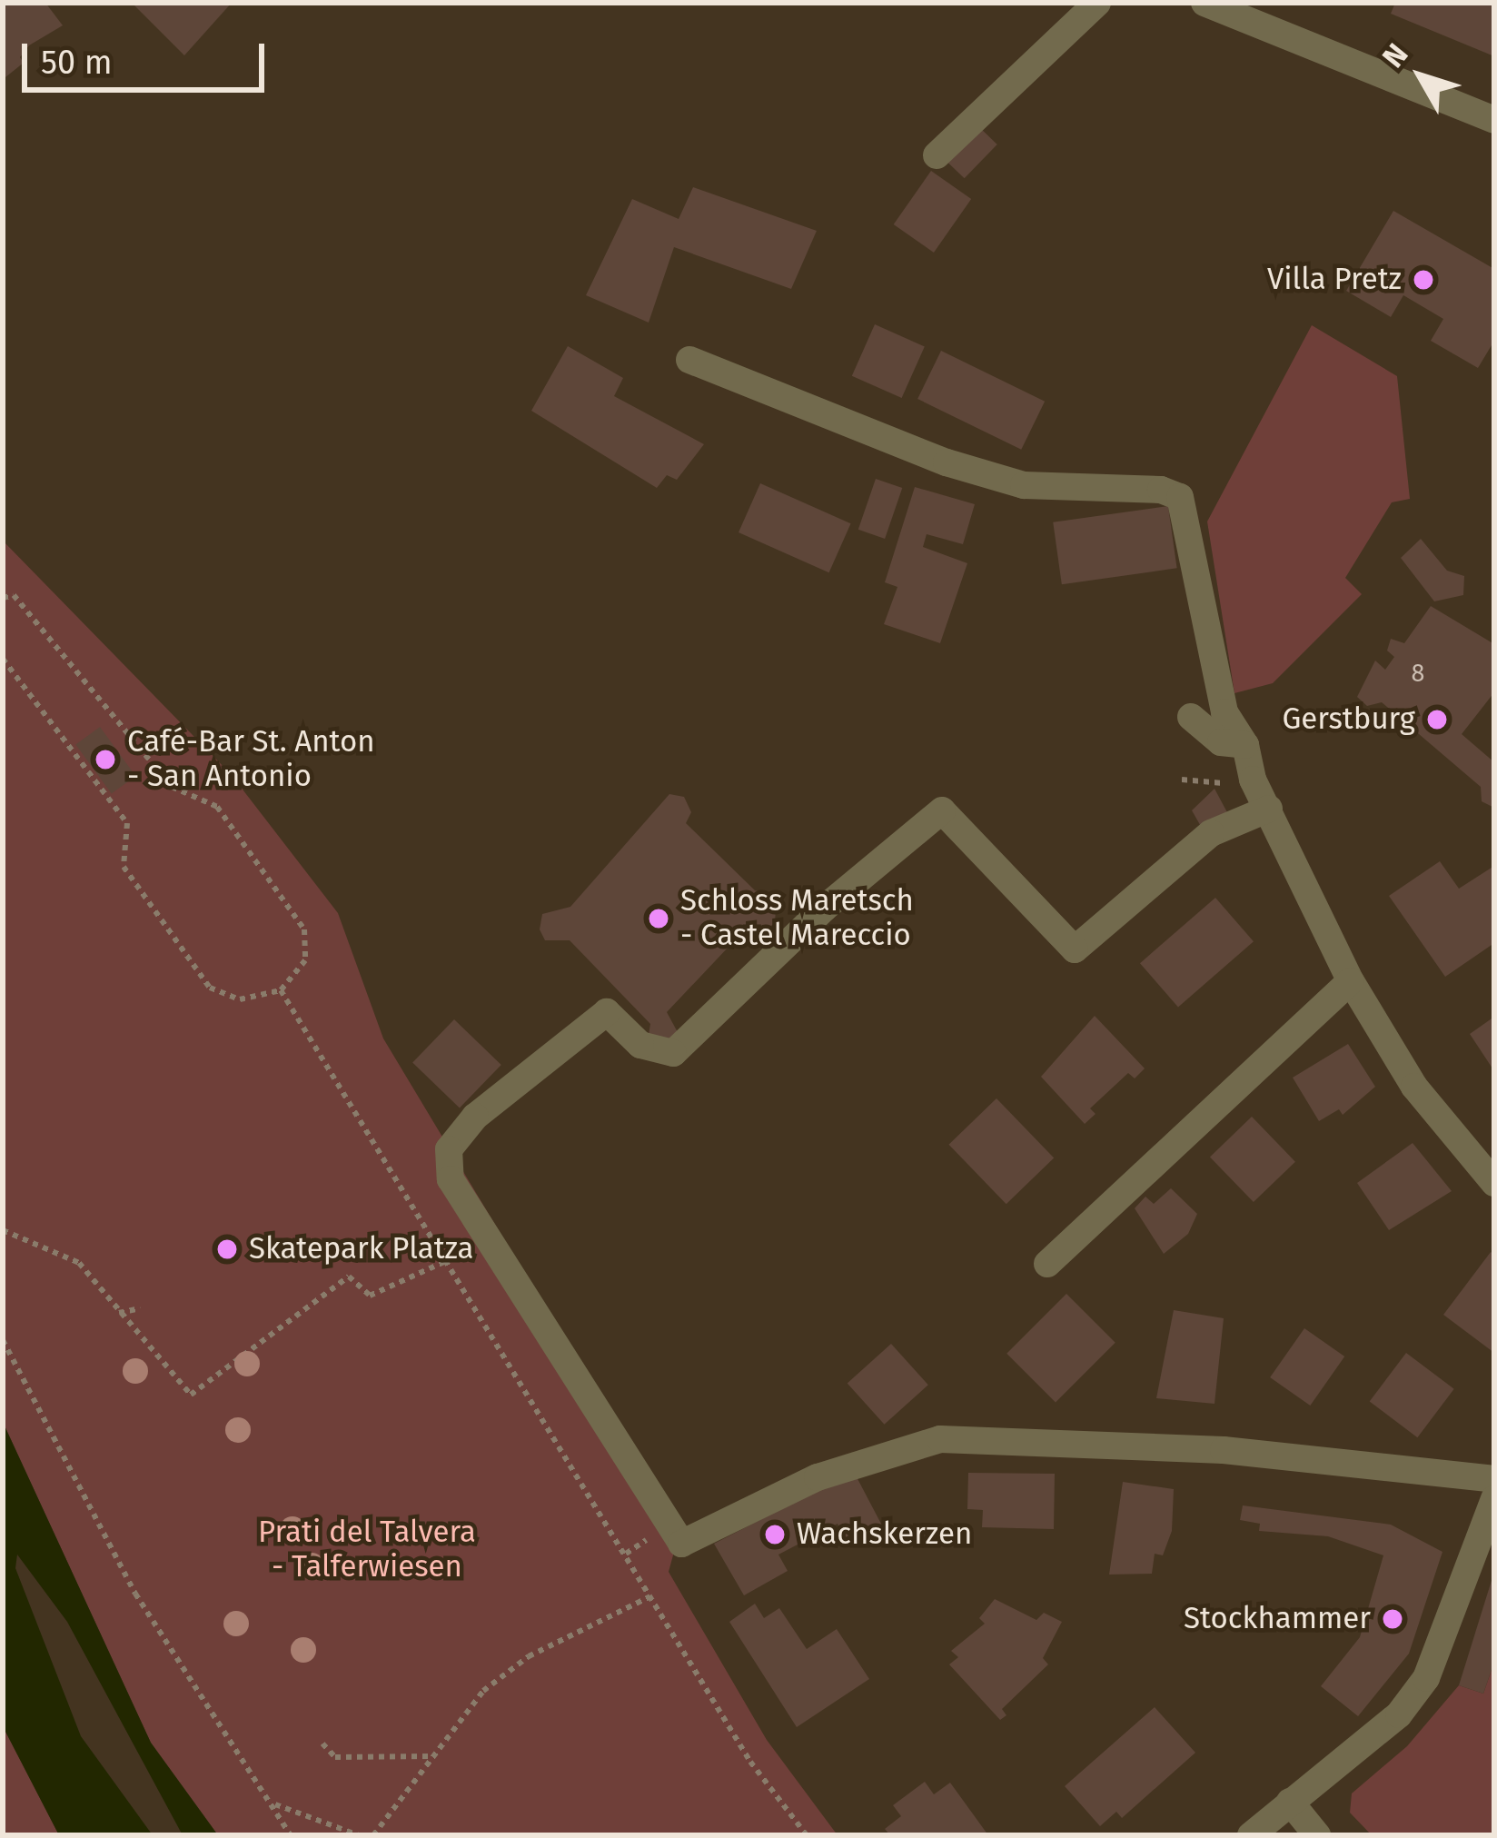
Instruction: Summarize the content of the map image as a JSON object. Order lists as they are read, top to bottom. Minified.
{"parks":["Prati del Talvera - Talferwiesen"],"places":["Villa Pretz","Gerstburg","Café-Bar St. Anton - San Antonio","Schloss Maretsch - Castel Mareccio","Skatepark Platza","Wachskerzen","Stockhammer"],"house_numbers":["8"],"scale_bar":"50 m","north":"top left"}
